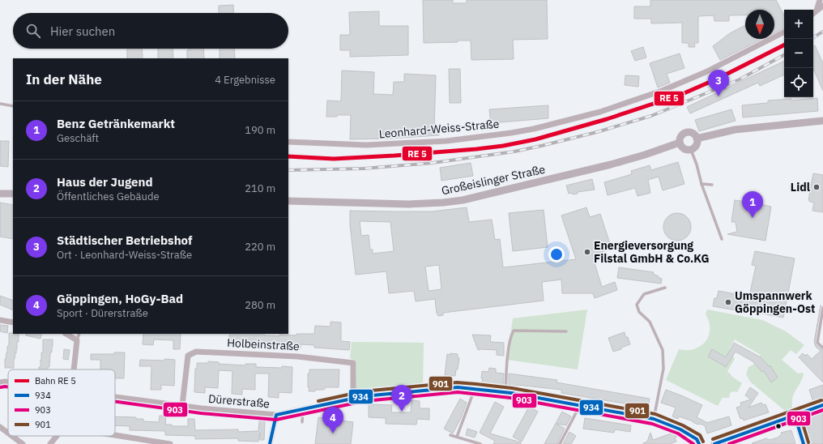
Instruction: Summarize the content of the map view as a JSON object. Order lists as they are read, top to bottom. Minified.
{"streets":{"main road":["Großeislinger Straße"],"street":["Leonhard-Weiss-Straße","Holbeinstraße","Dürerstraße"]},"crossings":[["Holbeinstraße","Dürerstraße"]],"places":["Lidl","Energieversorgung Filstal GmbH & Co.KG","Umspannwerk Göppingen-Ost"],"lines":["transit line 901","transit line 903","transit line 934"],"legend":["Bahn RE 5","934","903","901"],"north":"bottom","page":{"map_buttons":["+","−"],"search":"Hier suchen","heading":["In der Nähe","4 Ergebnisse"],"pins":["3","1","2","4"],"list":[{"mark":"1","name":"Benz Getränkemarkt","note":"Geschäft","value":"190 m"},{"mark":"2","name":"Haus der Jugend","note":"Öffentliches Gebäude","value":"210 m"},{"mark":"3","name":"Städtischer Betriebshof","note":"Ort · Leonhard-Weiss-Straße","value":"220 m"},{"mark":"4","name":"Göppingen, HoGy-Bad","note":"Sport · Dürerstraße","value":"280 m"}]}}
